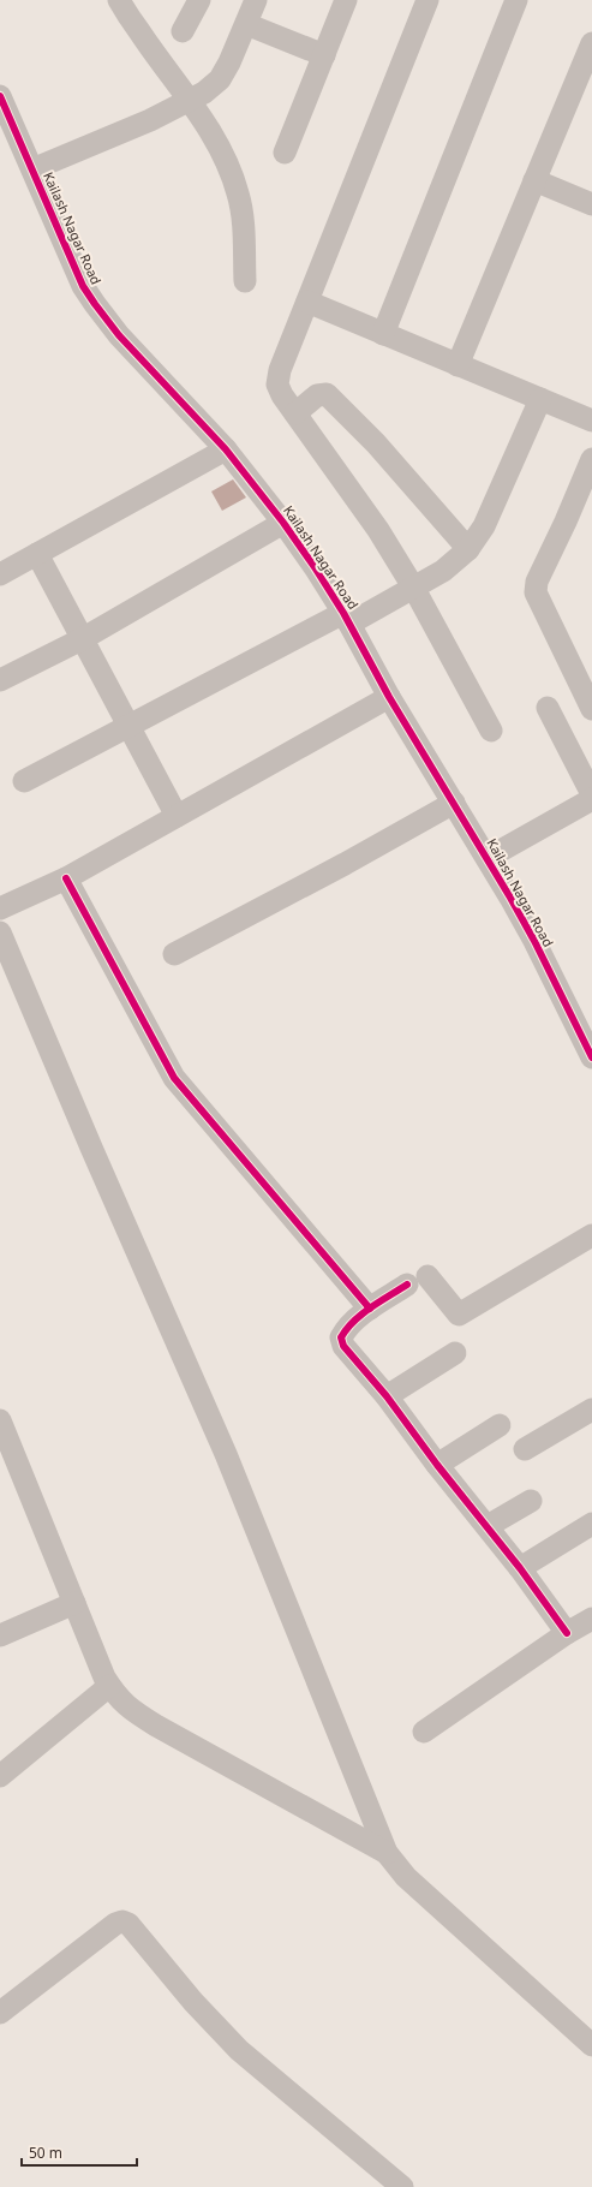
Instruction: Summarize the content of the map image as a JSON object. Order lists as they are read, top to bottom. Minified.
{"streets":{"street":["Kailash Nagar Road"]},"scale_bar":"50 m"}
